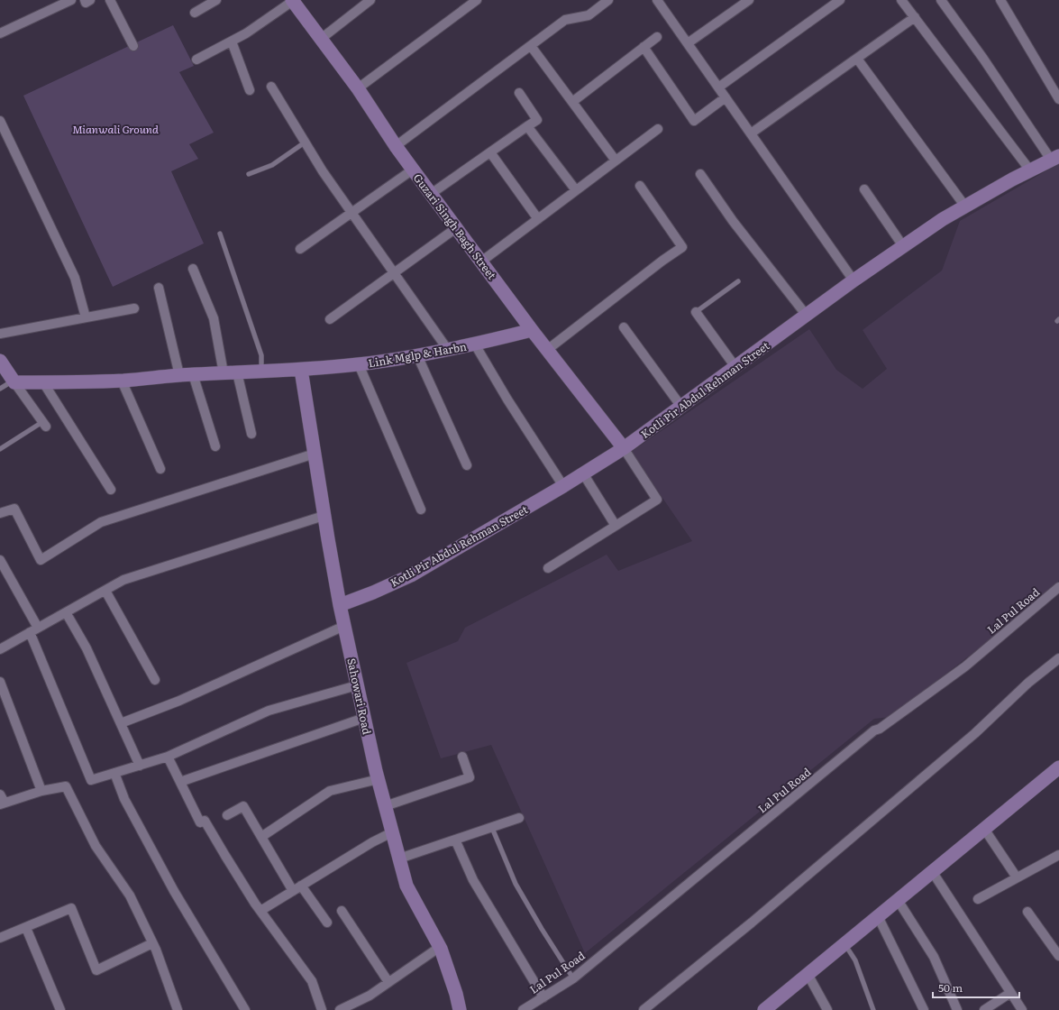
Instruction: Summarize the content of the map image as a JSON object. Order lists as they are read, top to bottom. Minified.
{"streets":{"street":["Guzari Singh Bagh Street","Link Mglp & Harbn","Kotli Pir Abdul Rehman Street","Lal Pul Road","Sahowari Road"]},"crossings":[["Guzari Singh Bagh Street","Link Mglp & Harbn"],["Guzari Singh Bagh Street","Kotli Pir Abdul Rehman Street"],["Link Mglp & Harbn","Sahowari Road"],["Kotli Pir Abdul Rehman Street","Sahowari Road"]],"parks":["Mianwali Ground"],"scale_bar":"50 m"}
